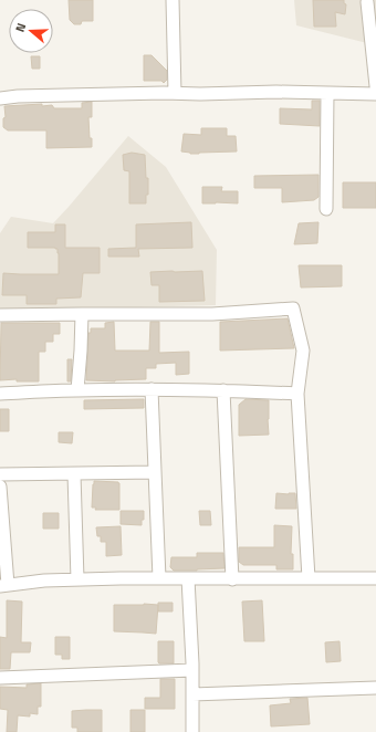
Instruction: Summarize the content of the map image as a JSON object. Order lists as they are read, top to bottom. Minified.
{"north":"left"}
